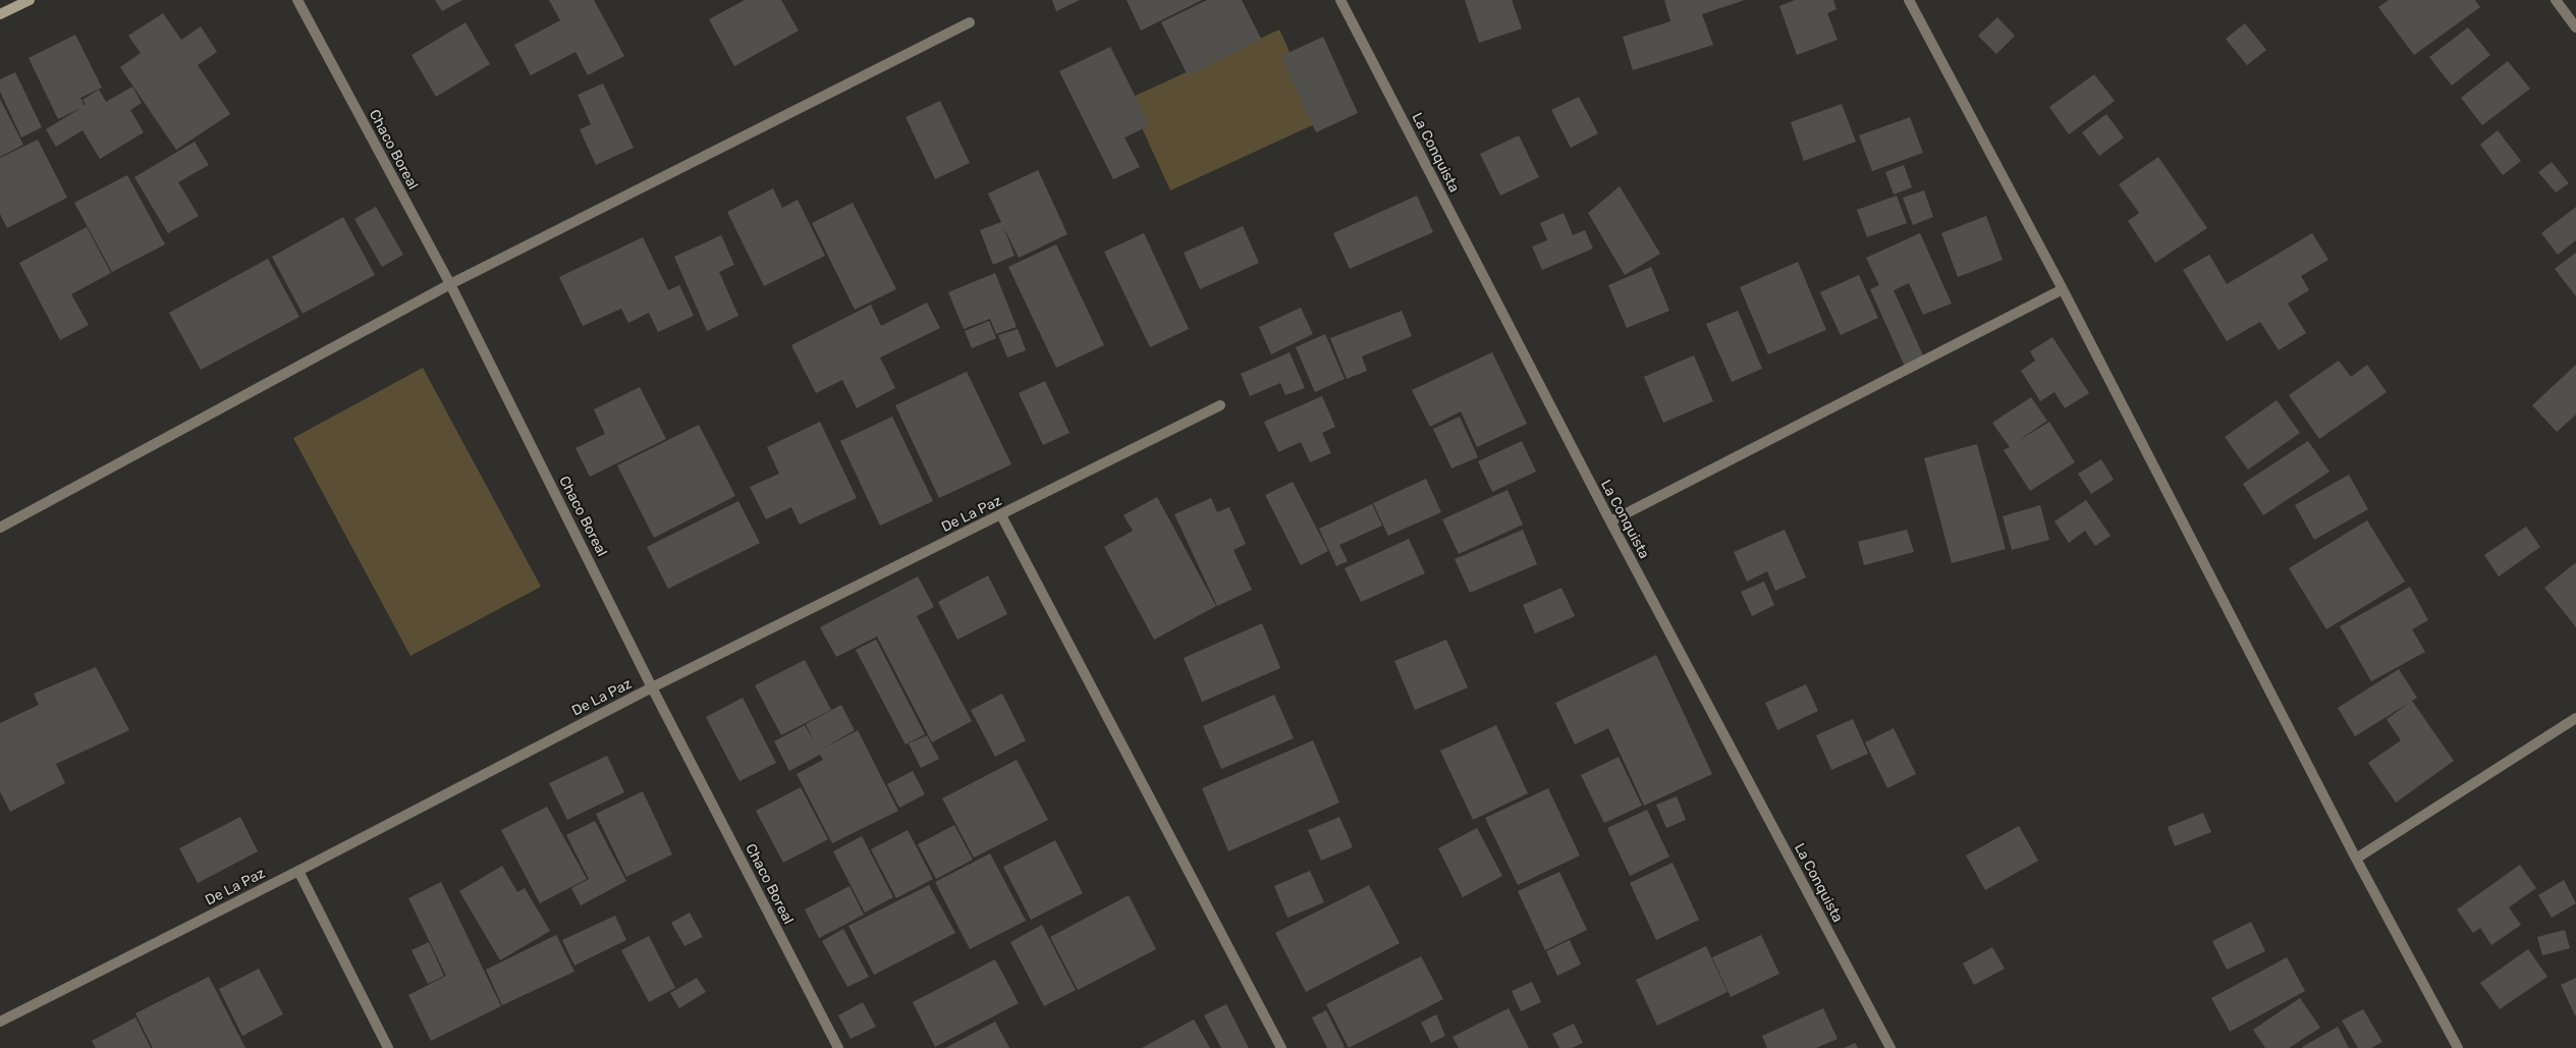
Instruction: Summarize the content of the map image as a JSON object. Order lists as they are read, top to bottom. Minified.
{"streets":{"street":["Chaco Boreal","La Conquista","De La Paz"]},"crossings":[["Chaco Boreal","De La Paz"]]}
